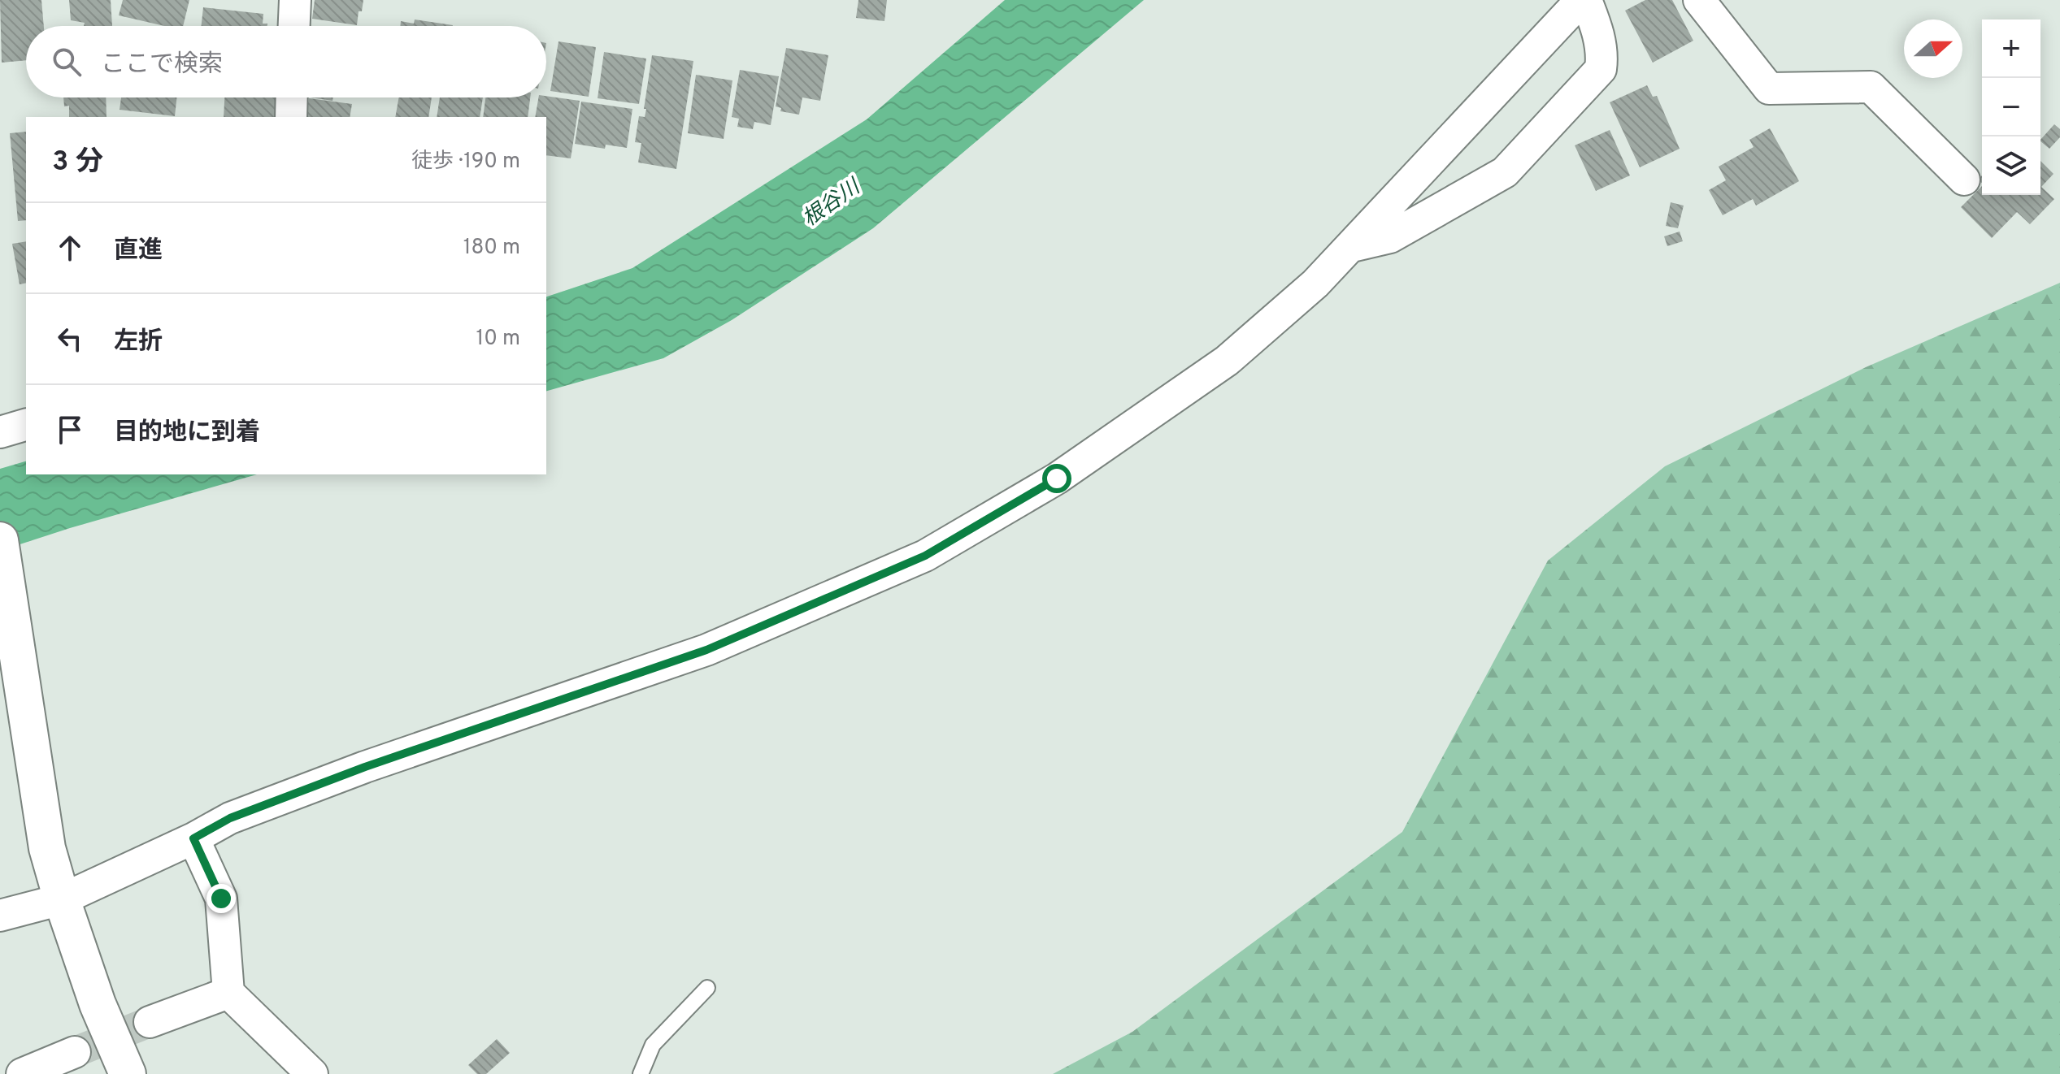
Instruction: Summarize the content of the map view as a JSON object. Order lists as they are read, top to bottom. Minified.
{"water":["根谷川"],"north":"right","page":{"map_buttons":["+","−"],"search":"ここで検索","heading":["3 分","徒歩 · 190 m"],"list":[["直進","180 m"],["左折","10 m"],"目的地に到着"]}}
